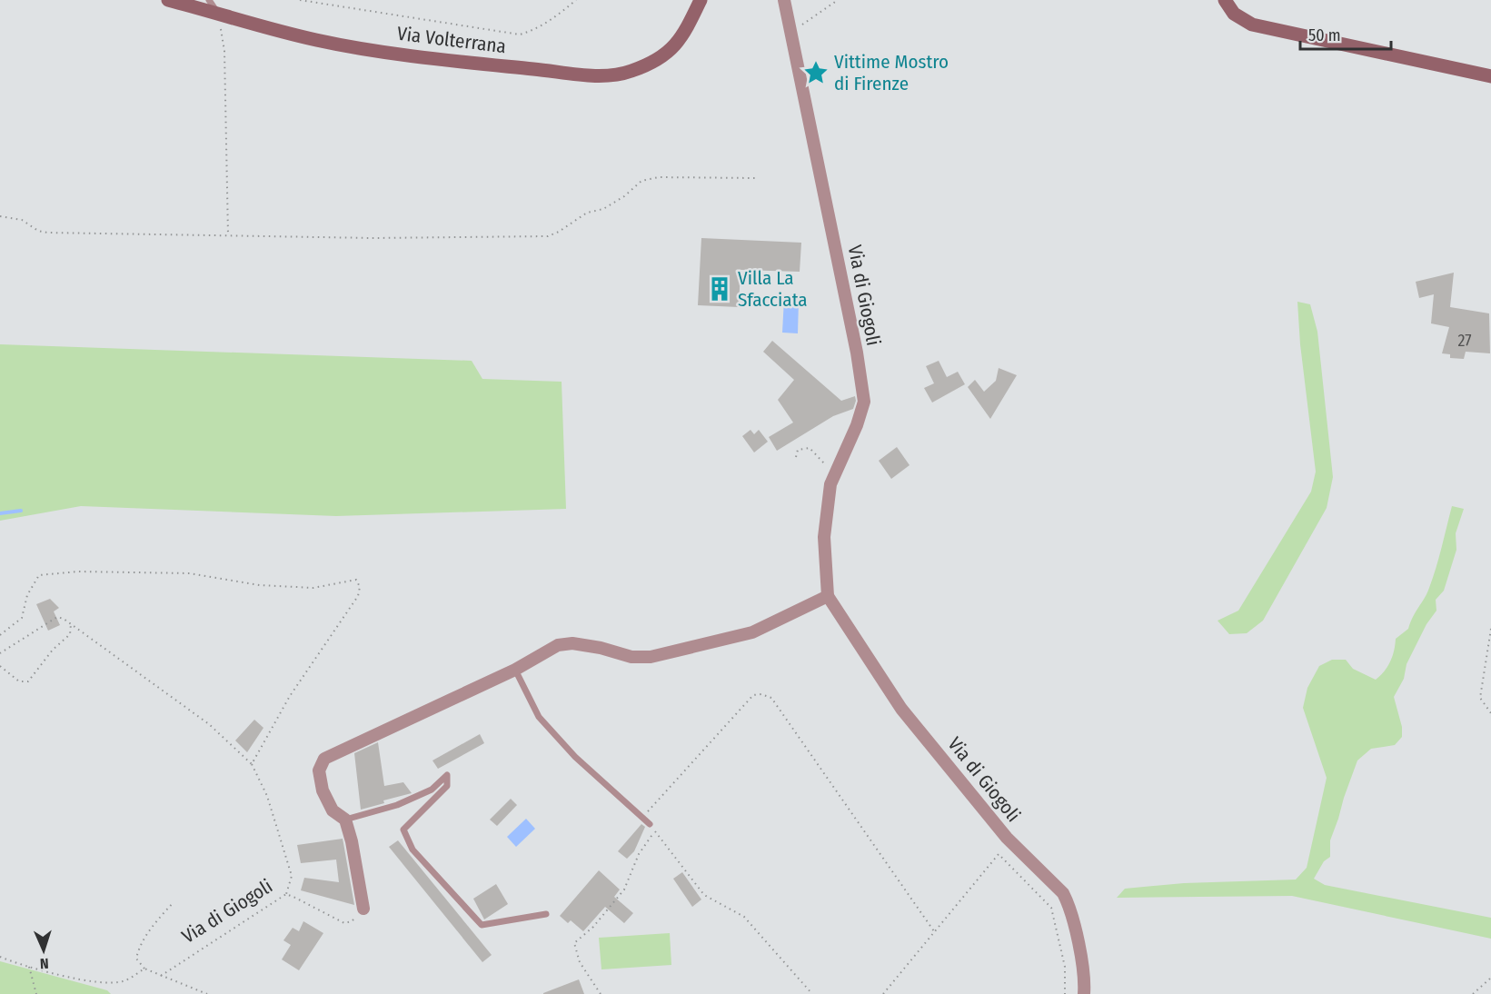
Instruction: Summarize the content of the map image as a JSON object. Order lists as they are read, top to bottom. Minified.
{"streets":{"main road":["Via Volterrana"],"street":["Via di Giogoli"]},"places":{"place":["Vittime Mostro di Firenze"],"building":["Villa La Sfacciata"]},"house_numbers":["27"],"scale_bar":"50 m","north":"bottom"}
